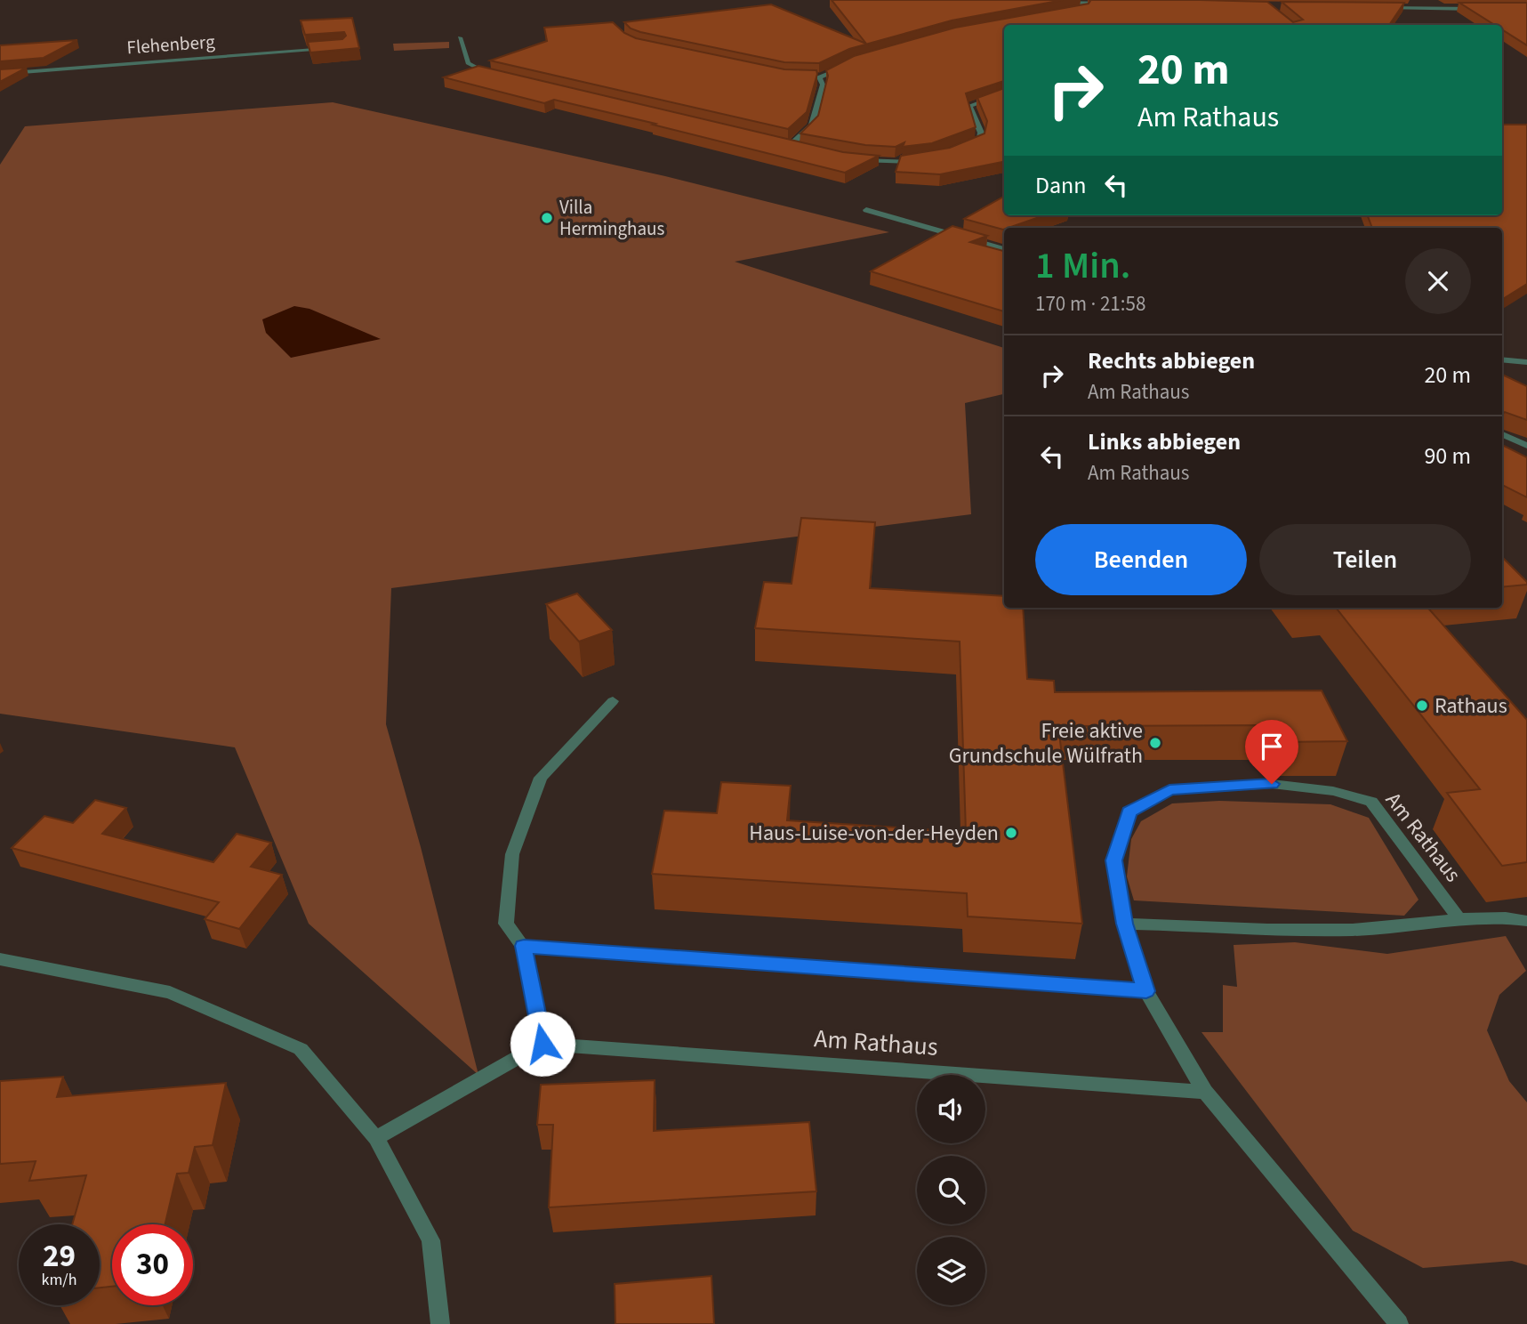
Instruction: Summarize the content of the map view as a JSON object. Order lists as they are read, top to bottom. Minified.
{"streets":{"street":["Flehenberg","Am Rathaus"]},"places":["Villa Herminghaus","Rathaus","Freie aktive Grundschule Wülfrath","Haus-Luise-von-der-Heyden"],"page":{"turn":["20 m","Am Rathaus"],"then":"Dann","heading":["1 Min.","170 m · 21:58"],"list":[{"name":"Rechts abbiegen","note":"Am Rathaus","value":"20 m"},{"name":"Links abbiegen","note":"Am Rathaus","value":"90 m"}],"buttons":["Beenden","Teilen"],"speed":"29 km/h","limit":"30"}}
